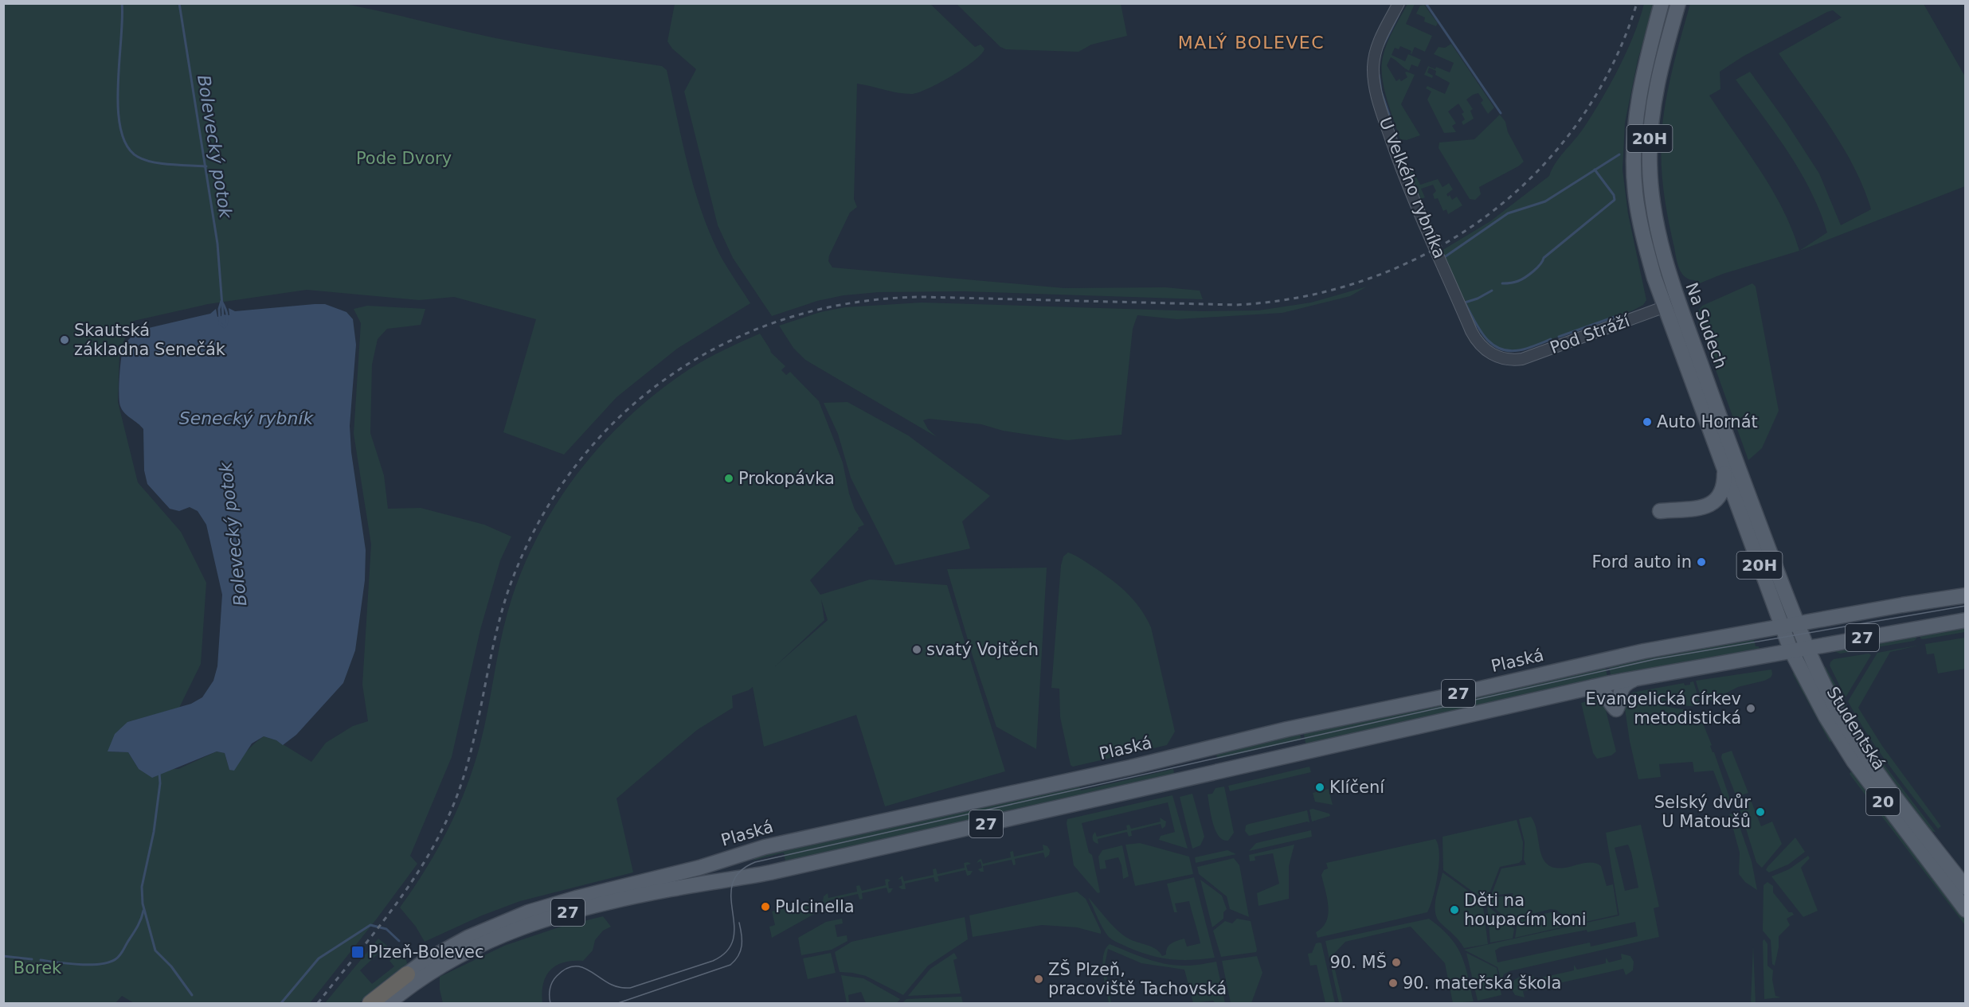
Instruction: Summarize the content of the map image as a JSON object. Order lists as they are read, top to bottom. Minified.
{"streets":{"highway":["27","Plaská"],"main road":["20H","Na Sudech","Studentská","20"],"street":["U Velkého rybníka","Pod Stráží"]},"crossings":[["U Velkého rybníka","Pod Stráží"],["Na Sudech","Pod Stráží"],["Na Sudech","27"],["Na Sudech","Plaská"],["Na Sudech","Studentská"],["27","Studentská"],["Plaská","Studentská"]],"districts":["MALÝ BOLEVEC"],"water":["Bolevecký potok","Senecký rybník"],"parks":["Pode Dvory","Borek"],"places":{"other":["Skautská základna Senečák","Auto Hornát","Prokopávka","Ford auto in","svatý Vojtěch","Evangelická církev metodistická","Klíčení","Selský dvůr U Matoušů","Pulcinella","Děti na houpacím koni","90. MŠ","ZŠ Plzeň, pracoviště Tachovská","90. mateřská škola"],"transit":["Plzeň-Bolevec"]}}
